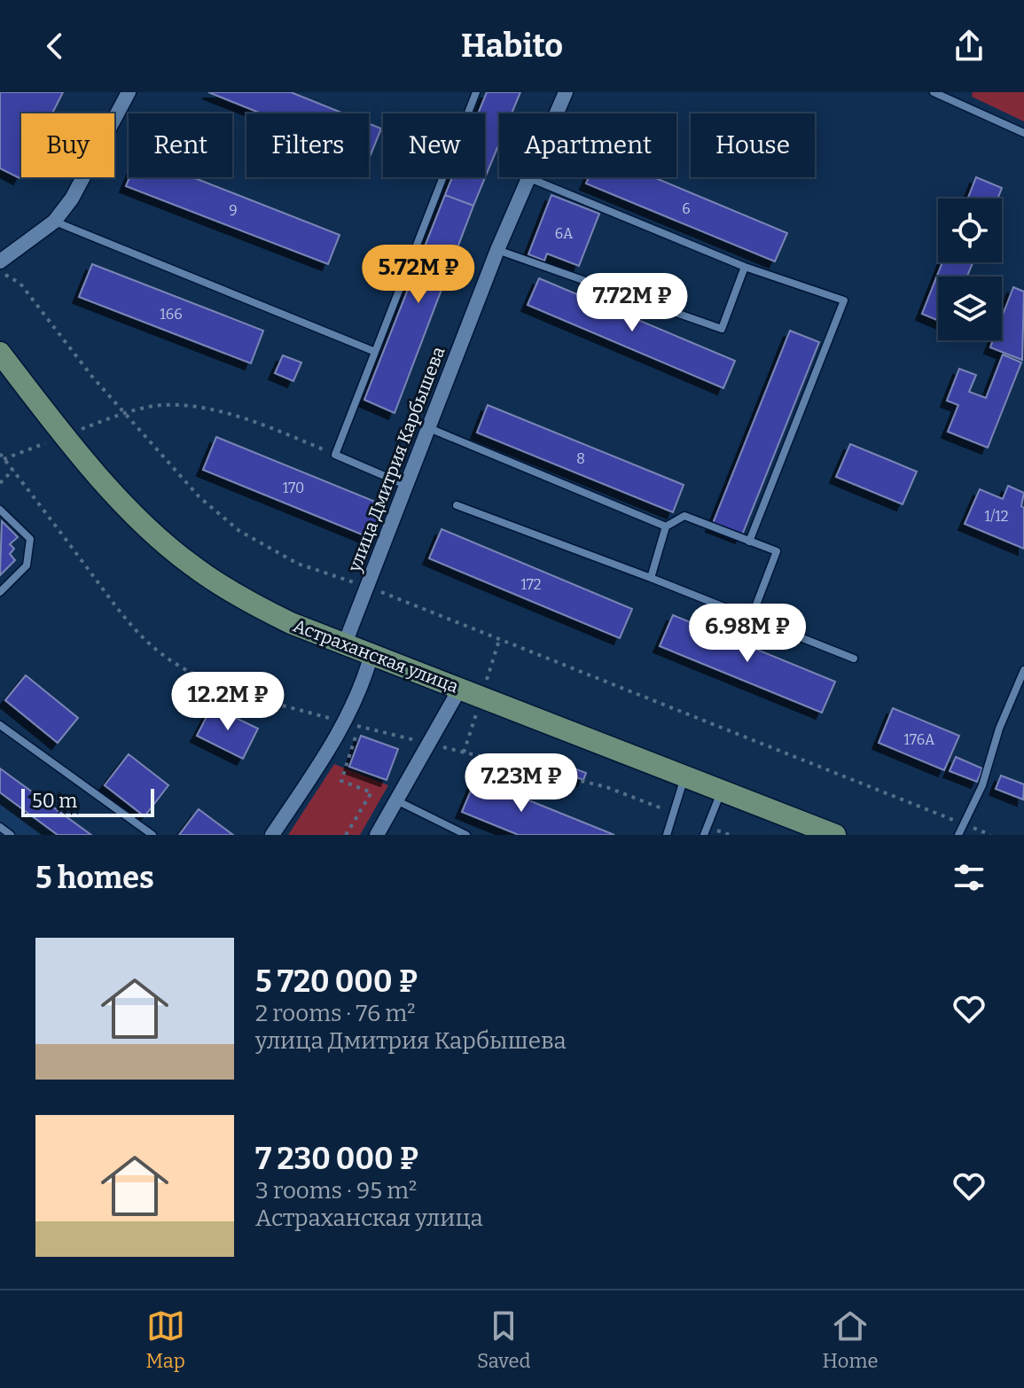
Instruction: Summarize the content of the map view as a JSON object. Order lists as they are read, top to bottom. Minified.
{"streets":{"main road":["Астраханская улица"],"street":["улица Дмитрия Карбышева"]},"crossings":[["улица Дмитрия Карбышева","Астраханская улица"]],"house_numbers":["6","9","6А","166","8","170","1/12","172","176А"],"scale_bar":"50 m","page":{"header":"Habito","chip":["Buy","Rent","Filters","New","Apartment","House"],"price":["5.72M ₽","7.72M ₽","6.98M ₽","12.2M ₽","7.23M ₽"],"scale":"50 m","heading":"5 homes","list":[{"name":"5 720 000 ₽","note":"2 rooms · 76 m² · улица Дмитрия Карбышева"},{"name":"7 230 000 ₽","note":"3 rooms · 95 m² · Астраханская улица"}],"tabs":["Map","Saved","Home"]}}
